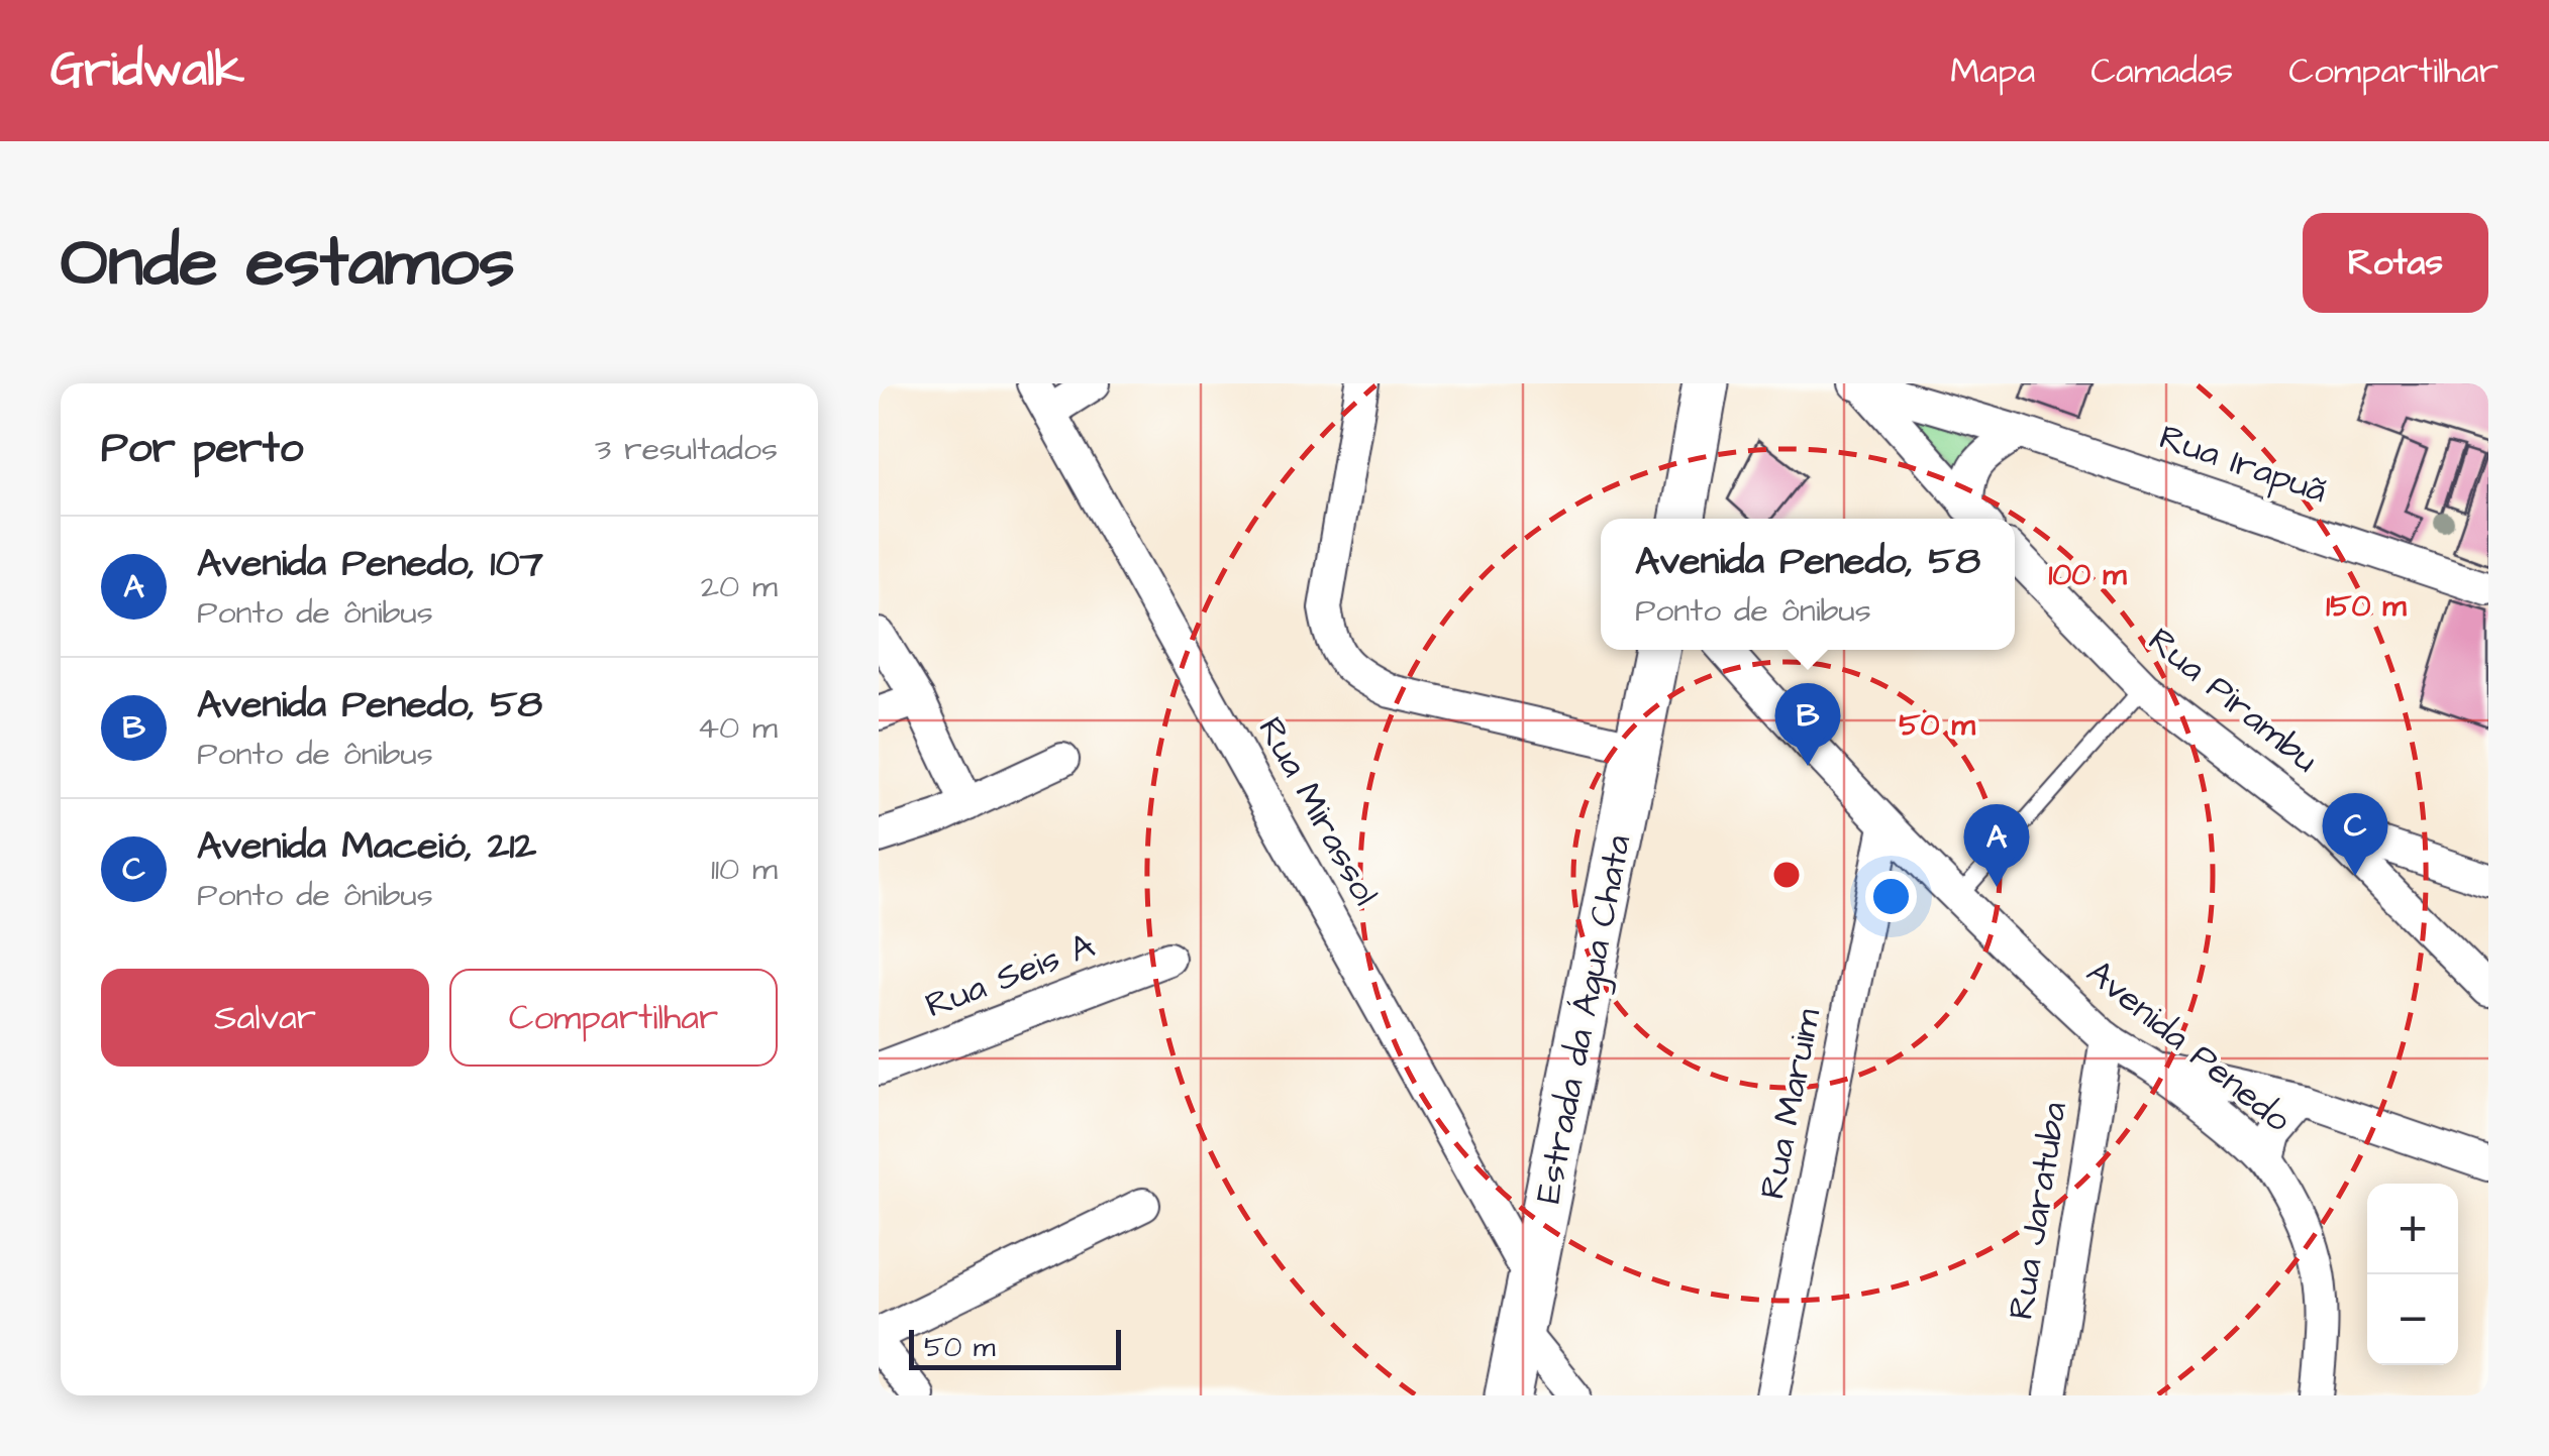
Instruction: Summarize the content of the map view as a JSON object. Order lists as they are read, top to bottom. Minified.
{"streets":{"street":["Rua Irapuã","Rua Pirambu","Rua Mirassol","Rua Seis A","Estrada da Água Chata","Avenida Penedo","Rua Maruim","Rua Jaratuba"]},"crossings":[["Rua Mirassol","Estrada da Água Chata"],["Avenida Penedo","Rua Maruim"],["Avenida Penedo","Rua Jaratuba"]],"scale_bar":"50 m","page":{"header":"Gridwalk","nav":["Mapa","Camadas","Compartilhar"],"buttons":["Rotas",["Salvar","Compartilhar"]],"title":"Onde estamos","heading":["Por perto","3 resultados"],"list":[{"mark":"A","name":"Avenida Penedo, 107","note":"Ponto de ônibus","value":"20 m"},{"mark":"B","name":"Avenida Penedo, 58","note":"Ponto de ônibus","value":"40 m"},{"mark":"C","name":"Avenida Maceió, 212","note":"Ponto de ônibus","value":"110 m"}],"popup":["Avenida Penedo, 58","Ponto de ônibus"],"pins":["B","C","A"],"map_buttons":["+","−"],"scale":"50 m"},"rings":["100 m","150 m","50 m"]}
